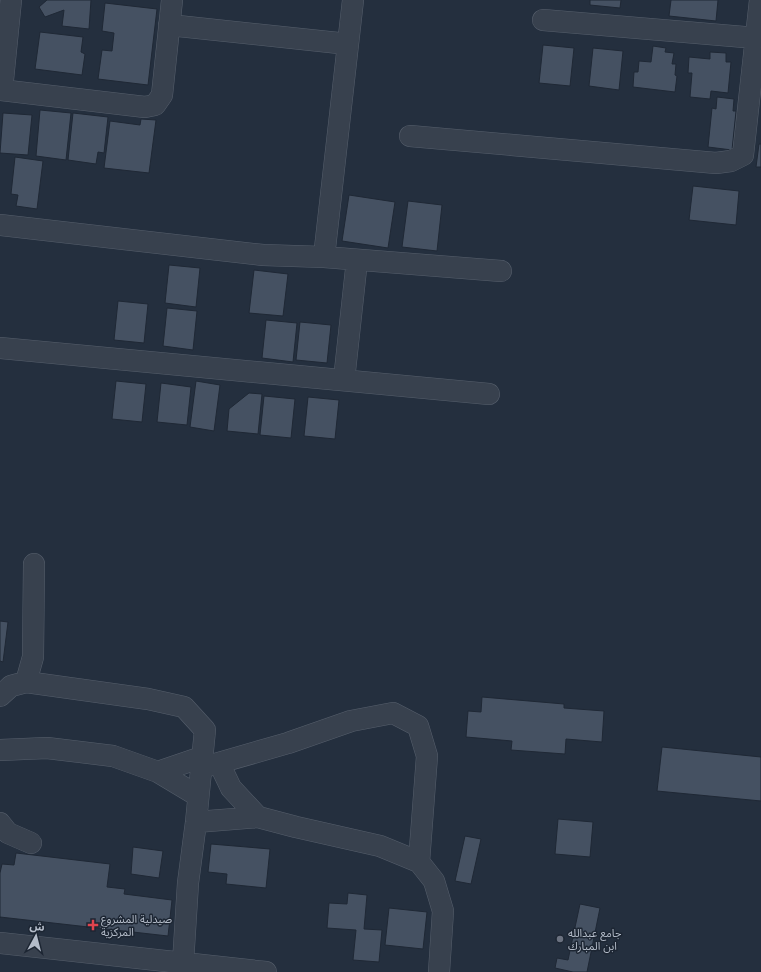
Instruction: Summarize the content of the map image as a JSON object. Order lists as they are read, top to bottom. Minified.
{"places":{"health":["صيدلية المشروع المركزية"],"other":["جامع عبدالله ابن المبارك"]},"north":"top"}
